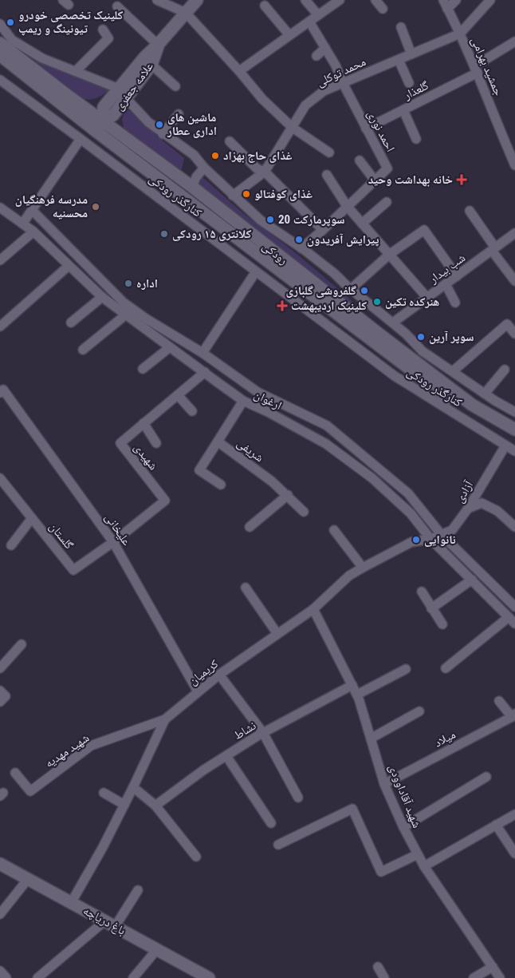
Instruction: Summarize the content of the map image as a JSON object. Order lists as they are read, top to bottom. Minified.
{"streets":{"main road":["علامه جعفری","رودکی","باغ دریاچه"],"street":["جمشید بهرامی","محمد توکلی","گلعذار","احمد نوری","کنارگذر رودکی","شب بیدار","ارغوان","شریفی","شهیدی","آزادی","علیخانی","گلستان","کریمیان","نشاط","میلاد","شهید مهدیه","شهید آقاداوودی"]},"crossings":[["جمشید بهرامی","محمد توکلی"],["جمشید بهرامی","گلعذار"],["محمد توکلی","احمد نوری"],["علامه جعفری","رودکی"],["گلعذار","احمد نوری"],["کنارگذر رودکی","رودکی"],["کنارگذر رودکی","آزادی"],["رودکی","آزادی"],["ارغوان","شریفی"],["ارغوان","شهیدی"],["ارغوان","آزادی"],["ارغوان","کریمیان"],["شهیدی","علیخانی"],["شهیدی","گلستان"],["آزادی","کریمیان"],["علیخانی","گلستان"],["علیخانی","کریمیان"],["کریمیان","شهید مهدیه"],["کریمیان","شهید آقاداوودی"],["کریمیان","باغ دریاچه"],["نشاط","شهید آقاداوودی"],["میلاد","شهید آقاداوودی"]],"places":{"other":["کلینیک تخصصی خودرو تیونینگ و ریمپ","ماشین های اداری عطار","غذای حاج بهزاد","غذای کوفتالو","مدرسه فرهنگیان محسنیه","سوپرمارکت 20","کلانتری ۱۵ رودکی","پیرایش آفریدون","اداره","گلفروشی گلبازی","هنرکده تکین","سوپر آرین","نانوایی"],"health":["خانه بهداشت وحید","کلینیک اردیبهشت"]}}
